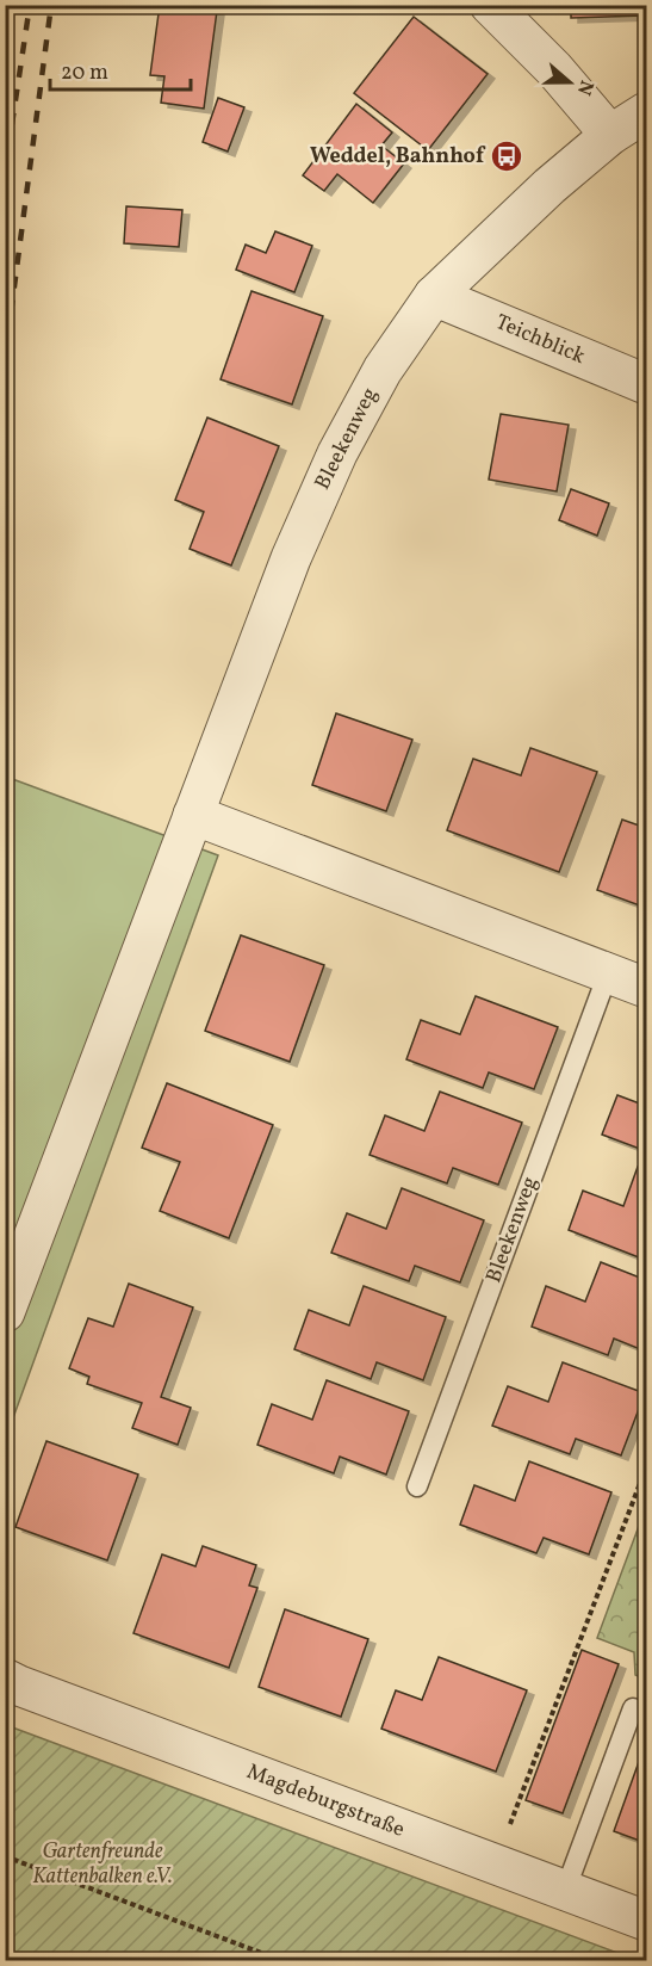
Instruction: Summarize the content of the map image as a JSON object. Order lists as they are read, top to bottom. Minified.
{"streets":{"street":["Teichblick","Bleekenweg","Magdeburgstraße"]},"crossings":[["Teichblick","Bleekenweg"]],"parks":["Gartenfreunde Kattenbalken e.V."],"places":{"bus stop":["Weddel, Bahnhof"]},"scale_bar":"20 m","north":"right"}
